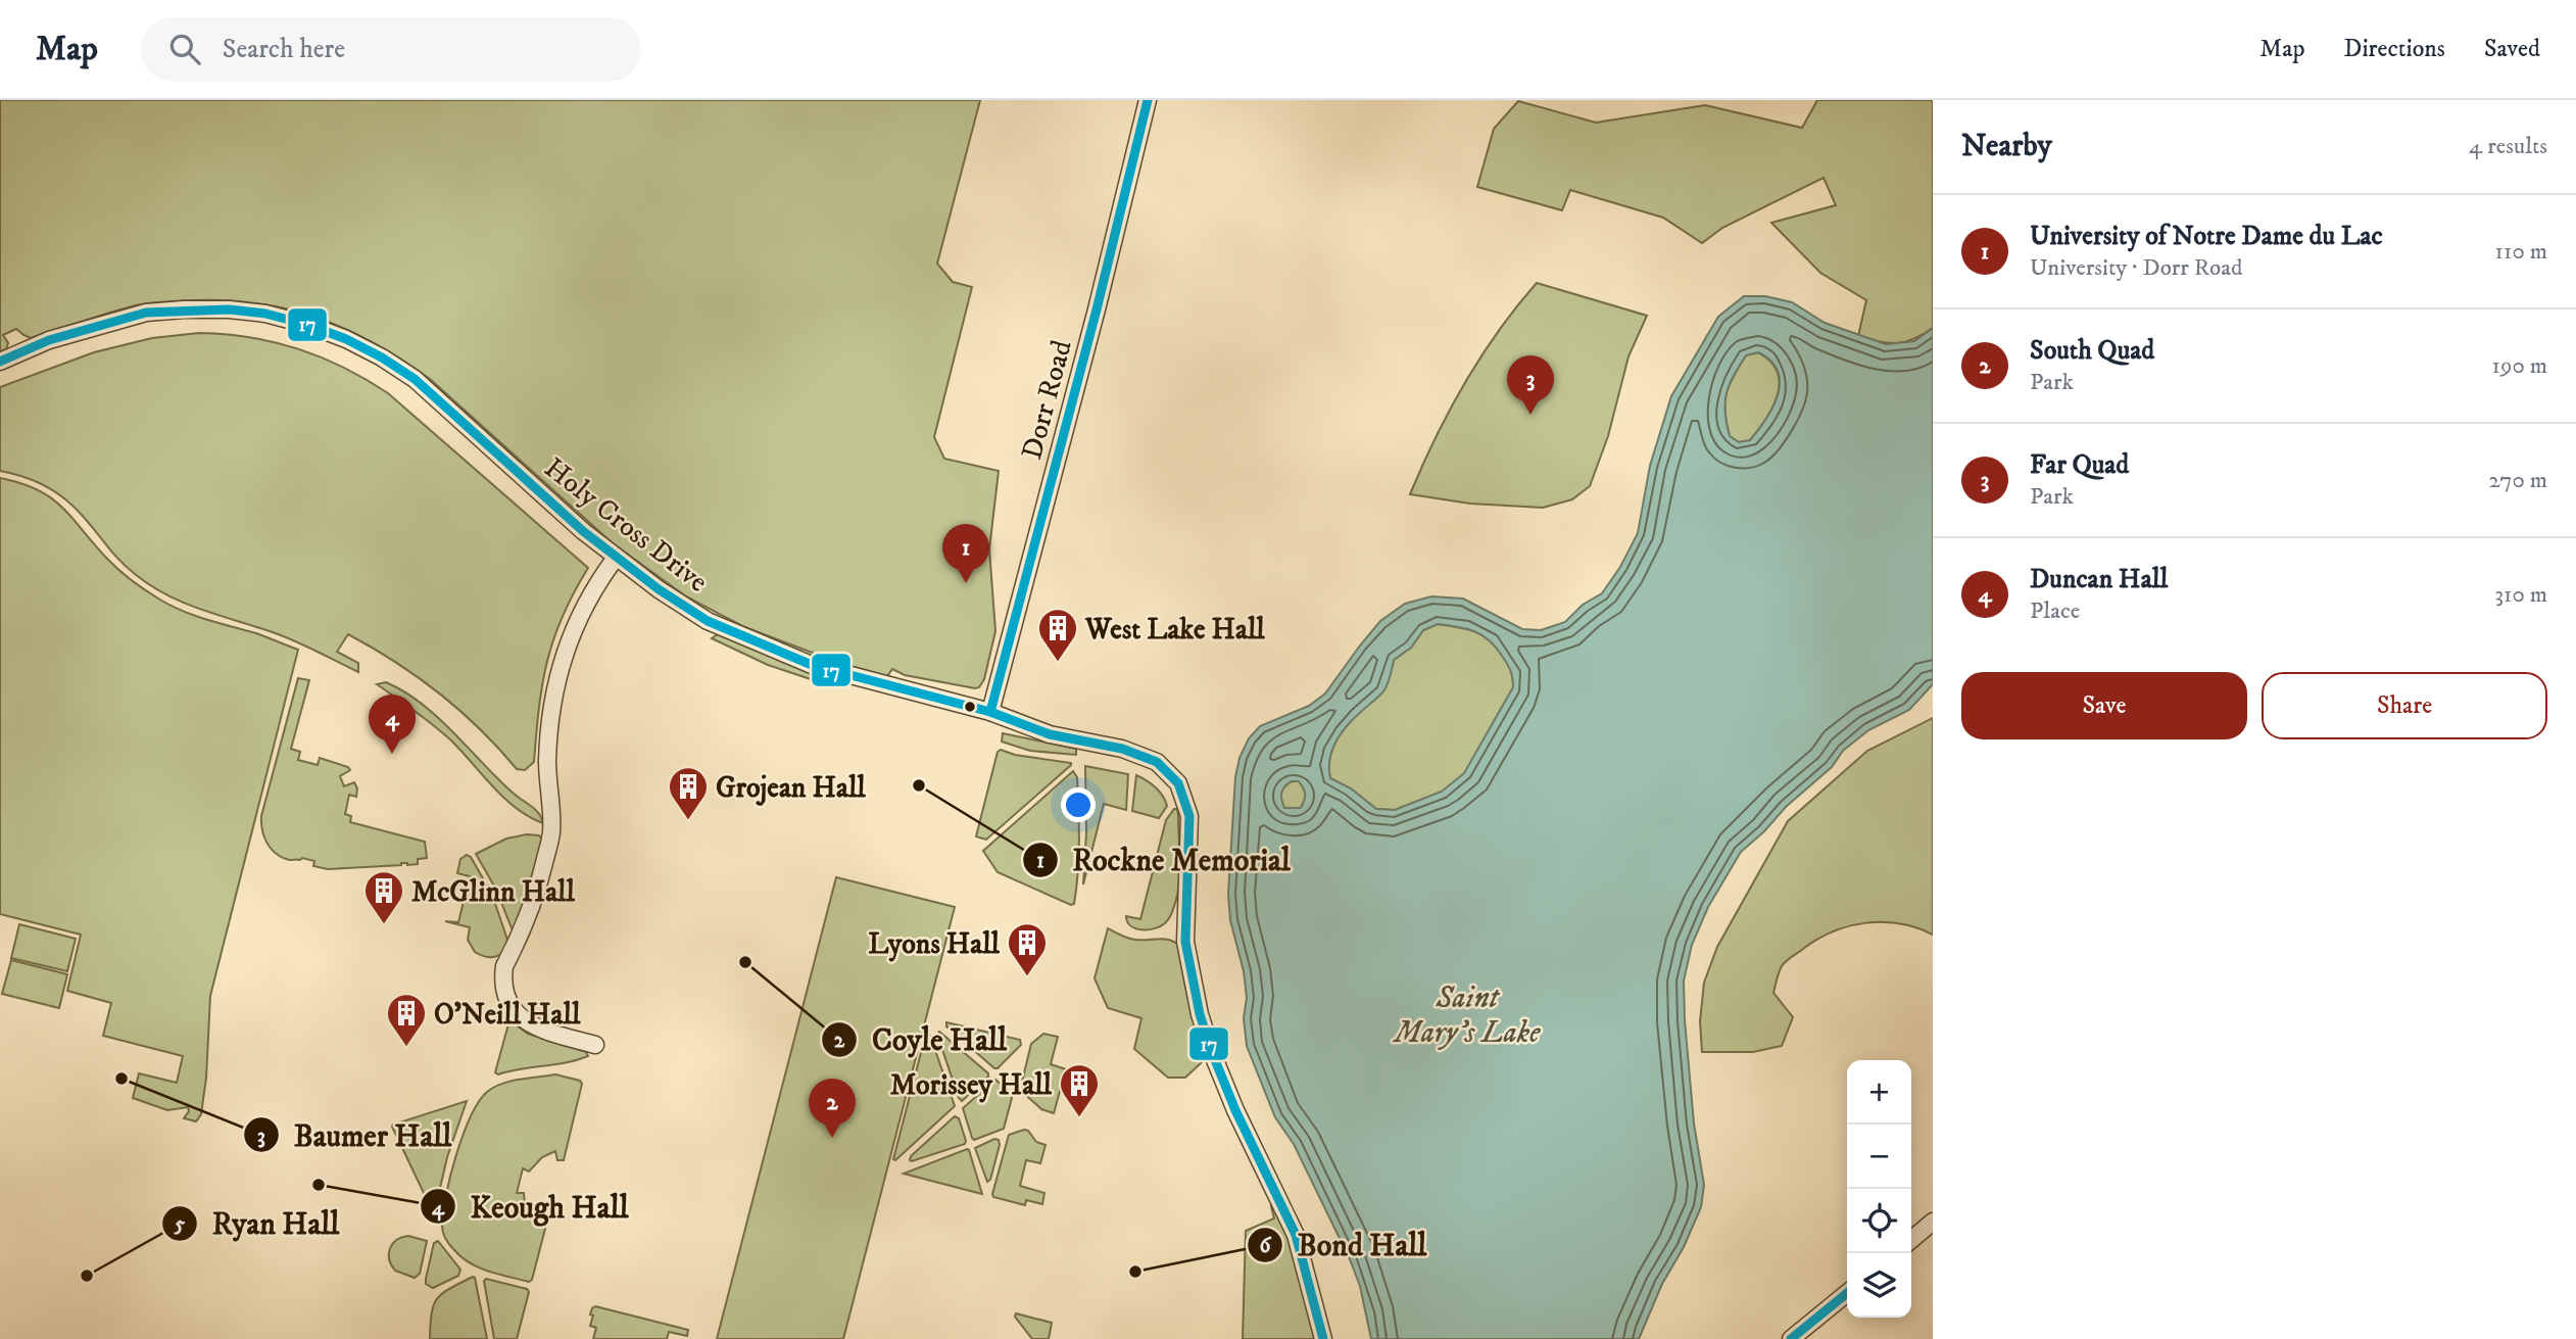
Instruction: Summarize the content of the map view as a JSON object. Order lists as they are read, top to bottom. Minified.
{"streets":{"street":["Dorr Road","Holy Cross Drive"]},"crossings":[["Dorr Road","Holy Cross Drive"]],"water":["Saint Mary's Lake"],"places":{"building":["West Lake Hall","Grojean Hall","McGlinn Hall","Lyons Hall","O'Neill Hall","Morissey Hall"],"other":["Rockne Memorial","Coyle Hall","Baumer Hall","Keough Hall","Bond Hall","Ryan Hall"]},"lines":["transit line 17"],"page":{"header":"Map","search":"Search here","nav":["Map","Directions","Saved"],"heading":["Nearby","4 results"],"list":[{"mark":"1","name":"University of Notre Dame du Lac","note":"University · Dorr Road","value":"110 m"},{"mark":"2","name":"South Quad","note":"Park","value":"190 m"},{"mark":"3","name":"Far Quad","note":"Park","value":"270 m"},{"mark":"4","name":"Duncan Hall","note":"Place","value":"310 m"}],"pins":["3","1","4","2"],"buttons":["Save","Share"],"map_buttons":["+","−"]}}
